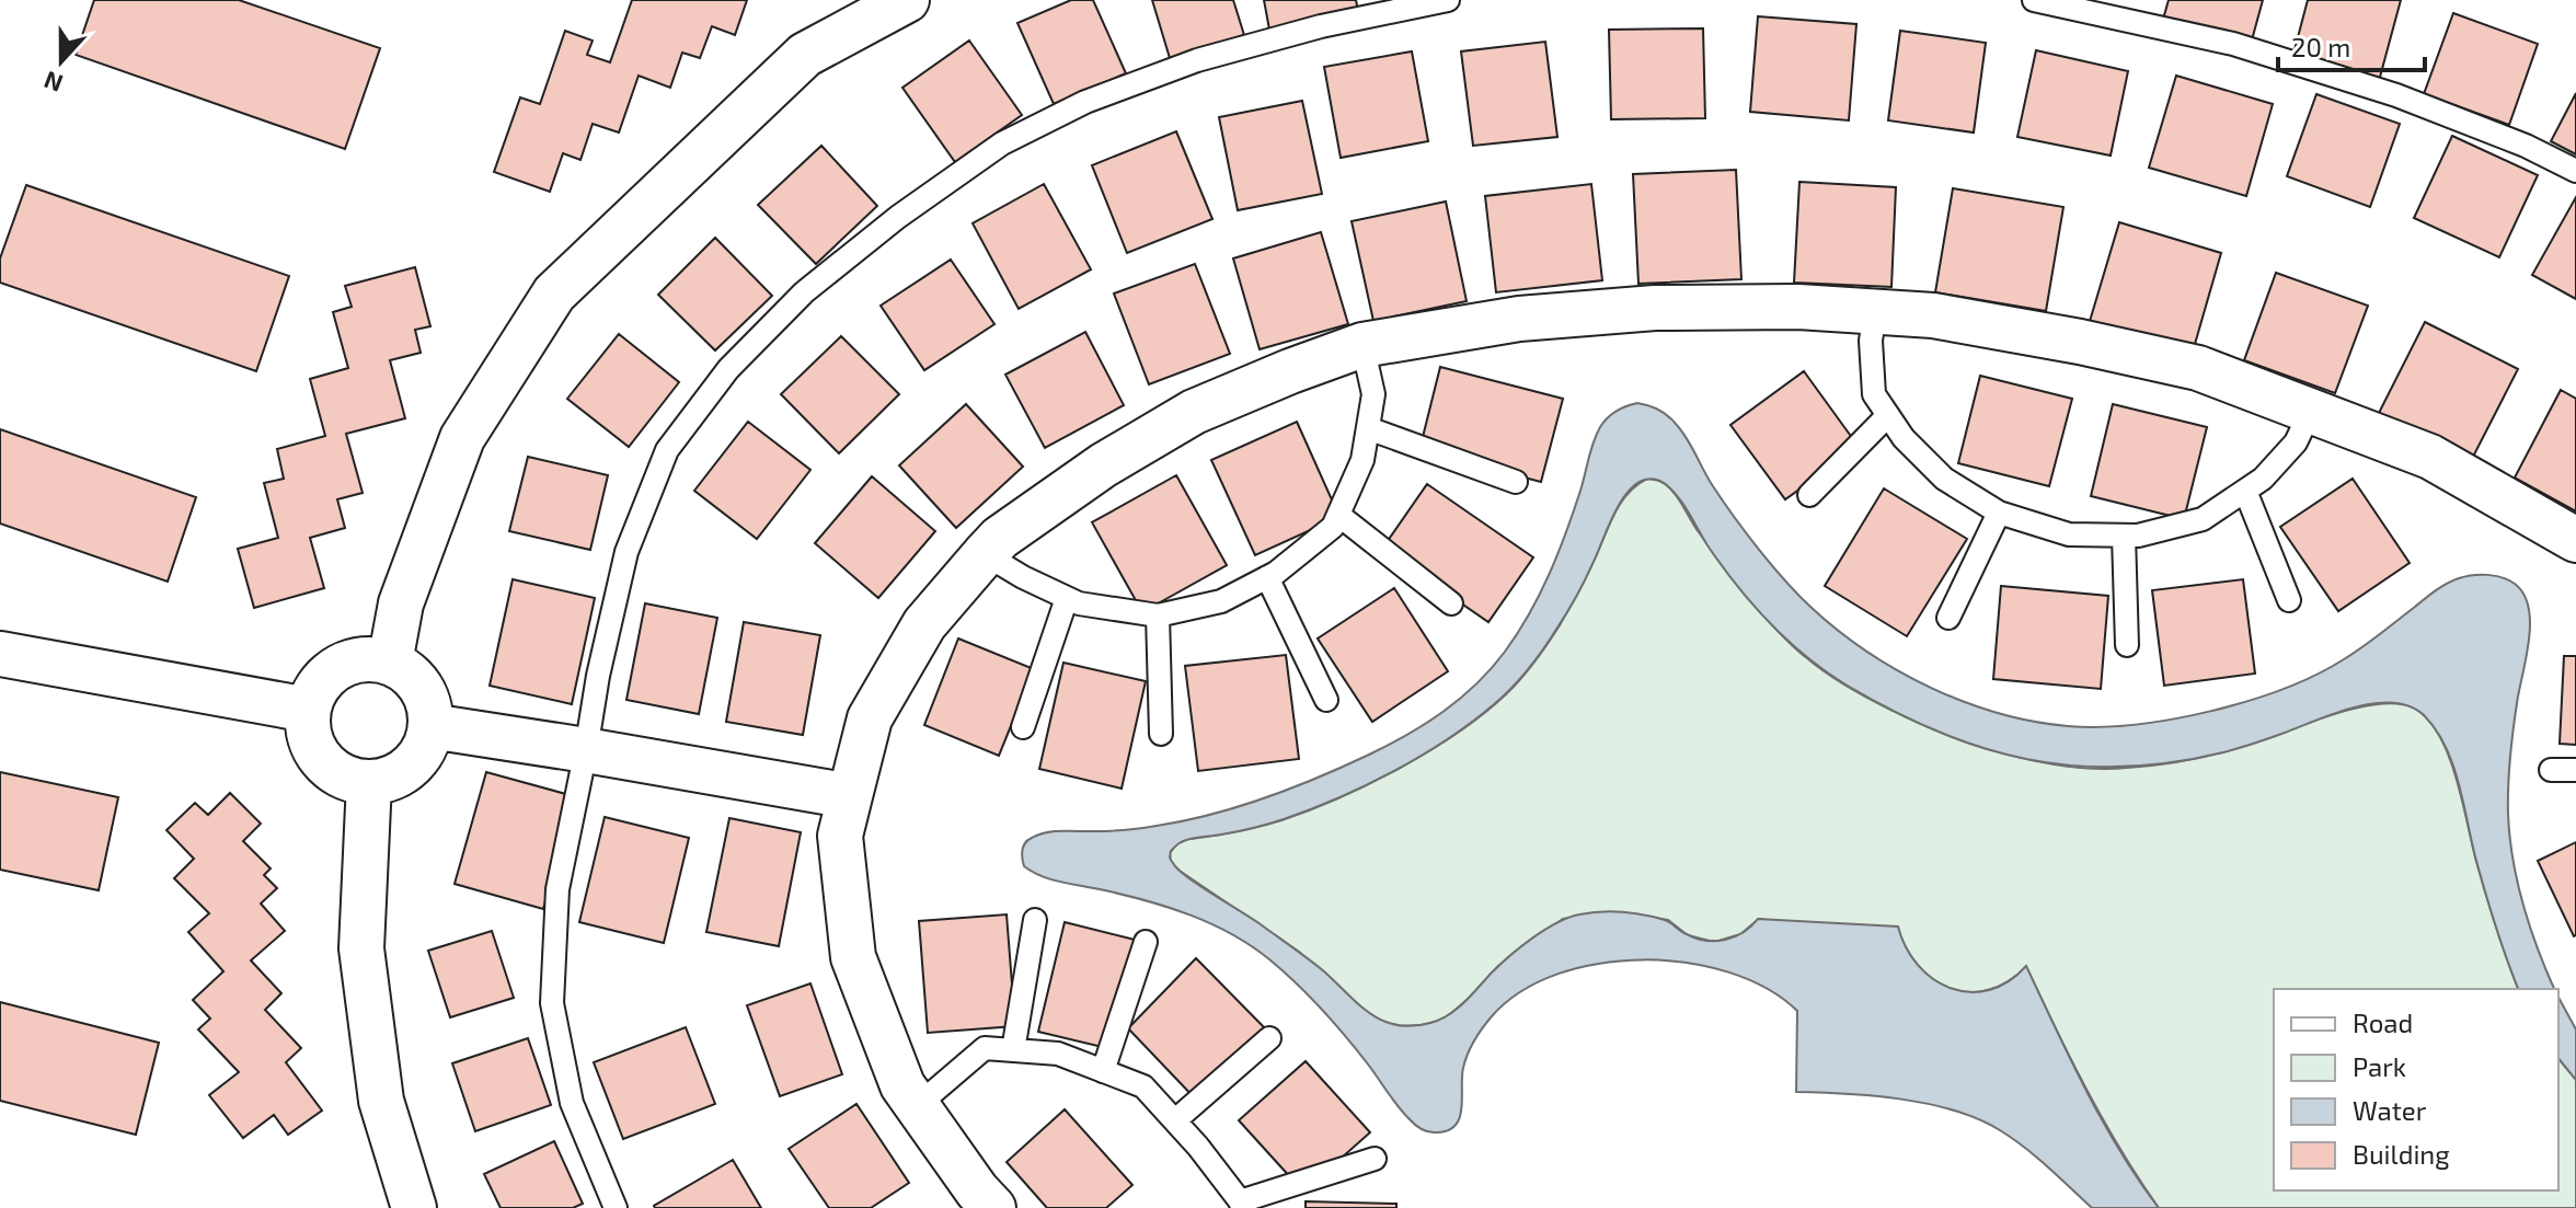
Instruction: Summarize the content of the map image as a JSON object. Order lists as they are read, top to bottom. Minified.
{"legend":["Road","Park","Water","Building"],"scale_bar":"20 m","north":"bottom"}
